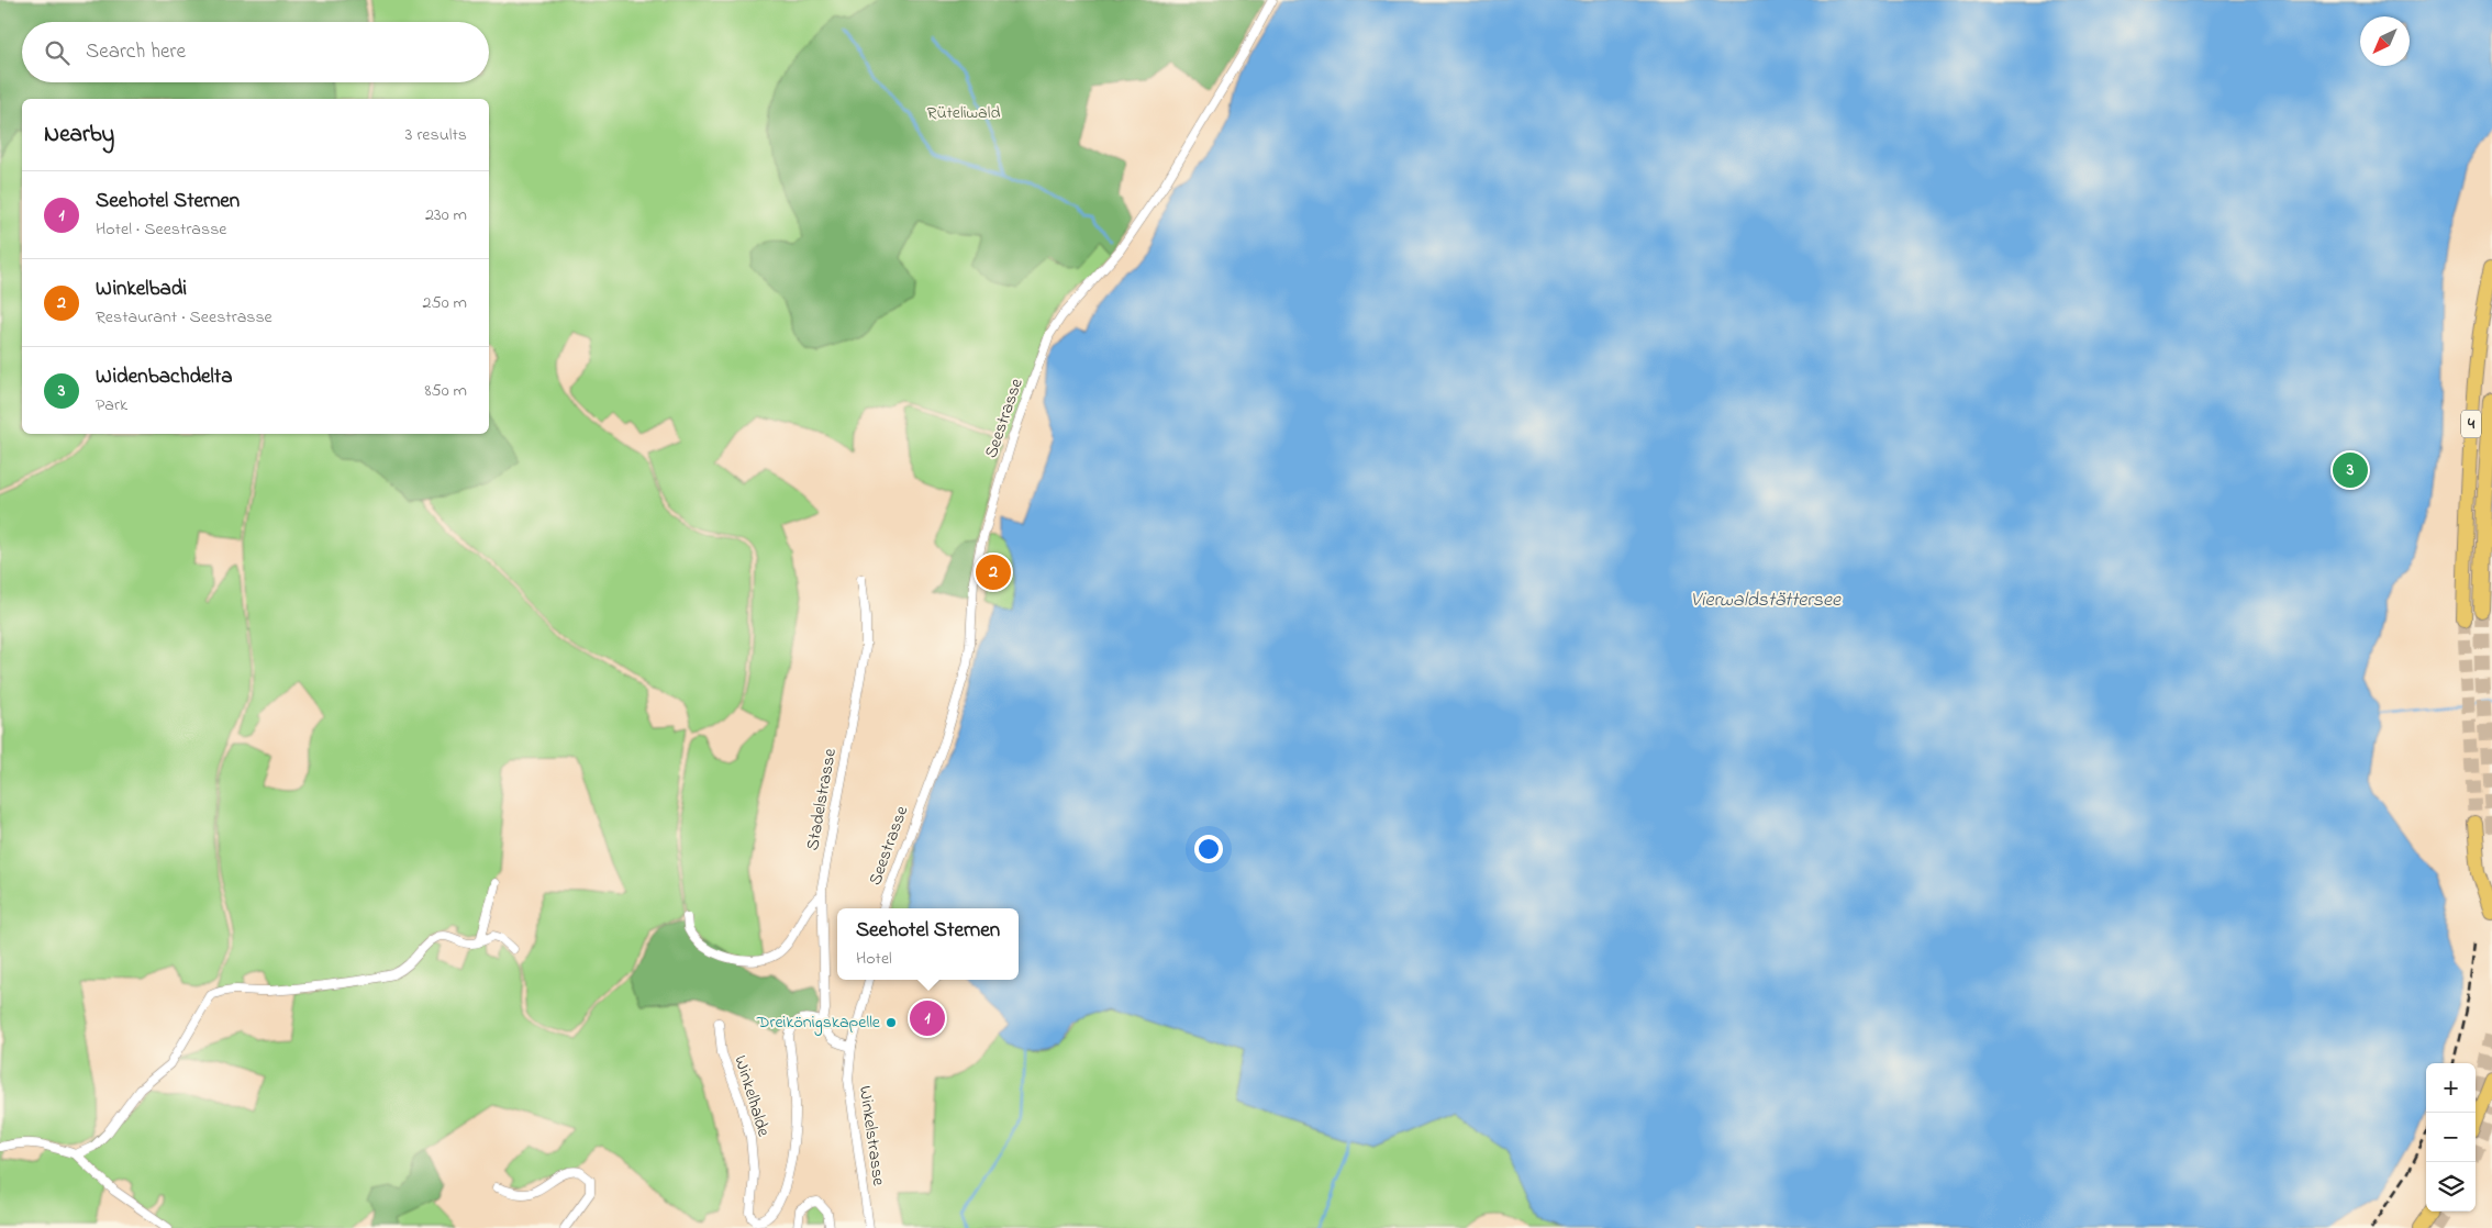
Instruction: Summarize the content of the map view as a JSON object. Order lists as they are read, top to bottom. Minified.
{"streets":{"main road":["4"],"street":["Seestrasse","Stadelstrasse","Winkelhalde","Winkelstrasse"]},"crossings":[["Stadelstrasse","Winkelhalde"],["Winkelhalde","Winkelstrasse"]],"water":["Vierwaldstättersee"],"parks":["Rüteliwald"],"places":["Dreikönigskapelle"],"north":"bottom left","page":{"search":"Search here","heading":["Nearby","3 results"],"list":[{"mark":"1","name":"Seehotel Sternen","note":"Hotel · Seestrasse","value":"230 m"},{"mark":"2","name":"Winkelbadi","note":"Restaurant · Seestrasse","value":"250 m"},{"mark":"3","name":"Widenbachdelta","note":"Park","value":"850 m"}],"pins":["3","2","1"],"popup":["Seehotel Sternen","Hotel"],"map_buttons":["+","−"]}}
